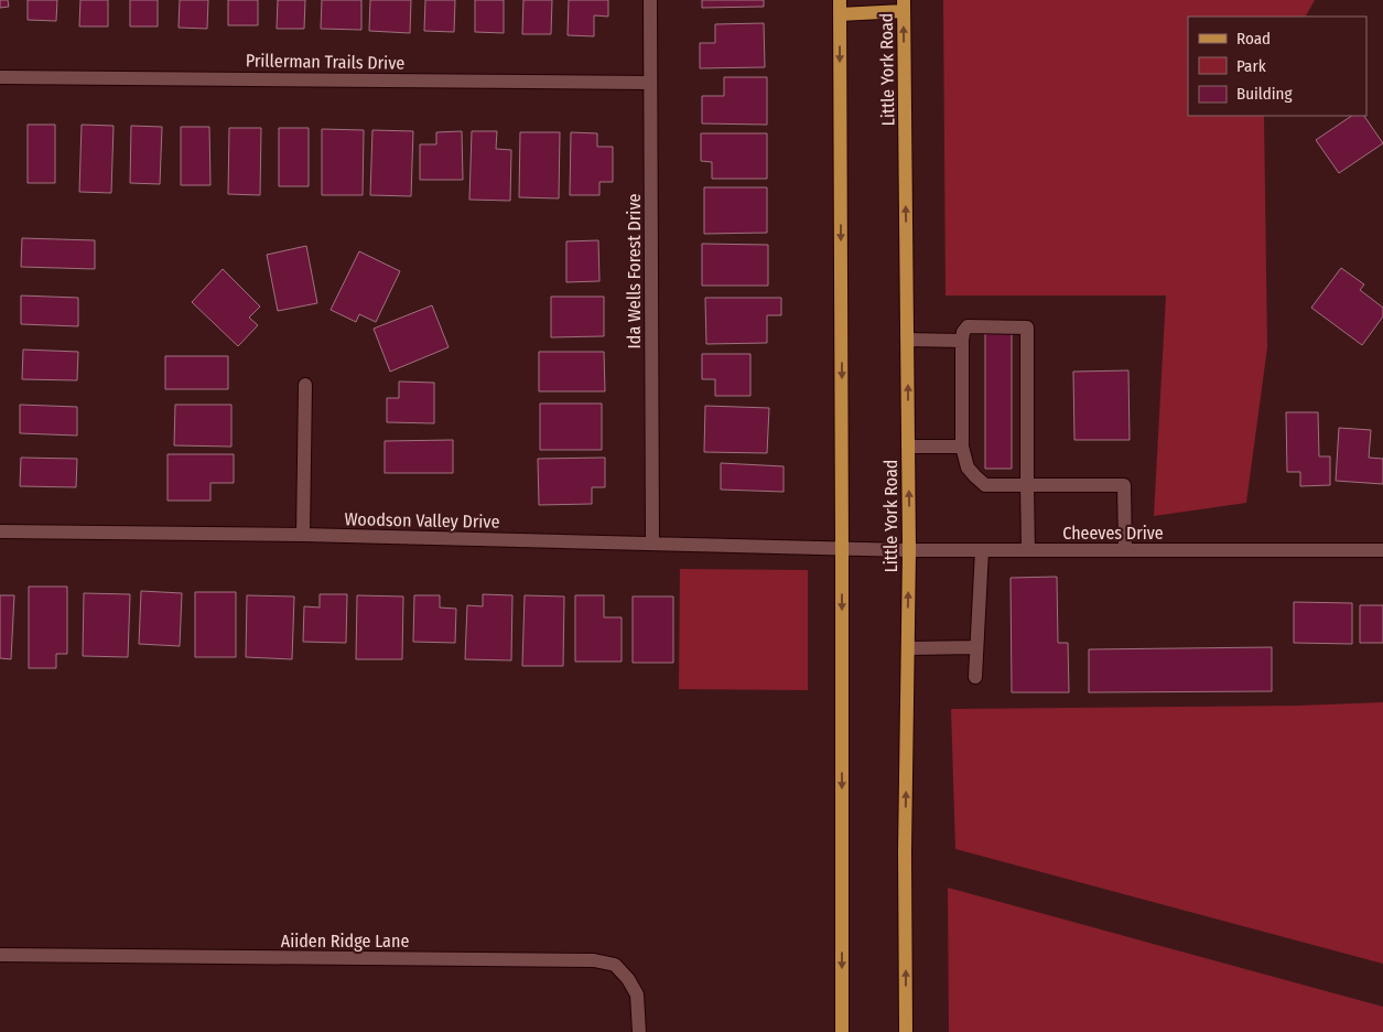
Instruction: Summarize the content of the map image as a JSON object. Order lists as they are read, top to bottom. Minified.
{"streets":{"main road":["Little York Road"],"street":["Prillerman Trails Drive","Ida Wells Forest Drive","Woodson Valley Drive","Cheeves Drive","Aiiden Ridge Lane"]},"crossings":[["Prillerman Trails Drive","Ida Wells Forest Drive"],["Little York Road","Cheeves Drive"],["Ida Wells Forest Drive","Woodson Valley Drive"],["Woodson Valley Drive","Cheeves Drive"]],"legend":["Road","Park","Building"]}
